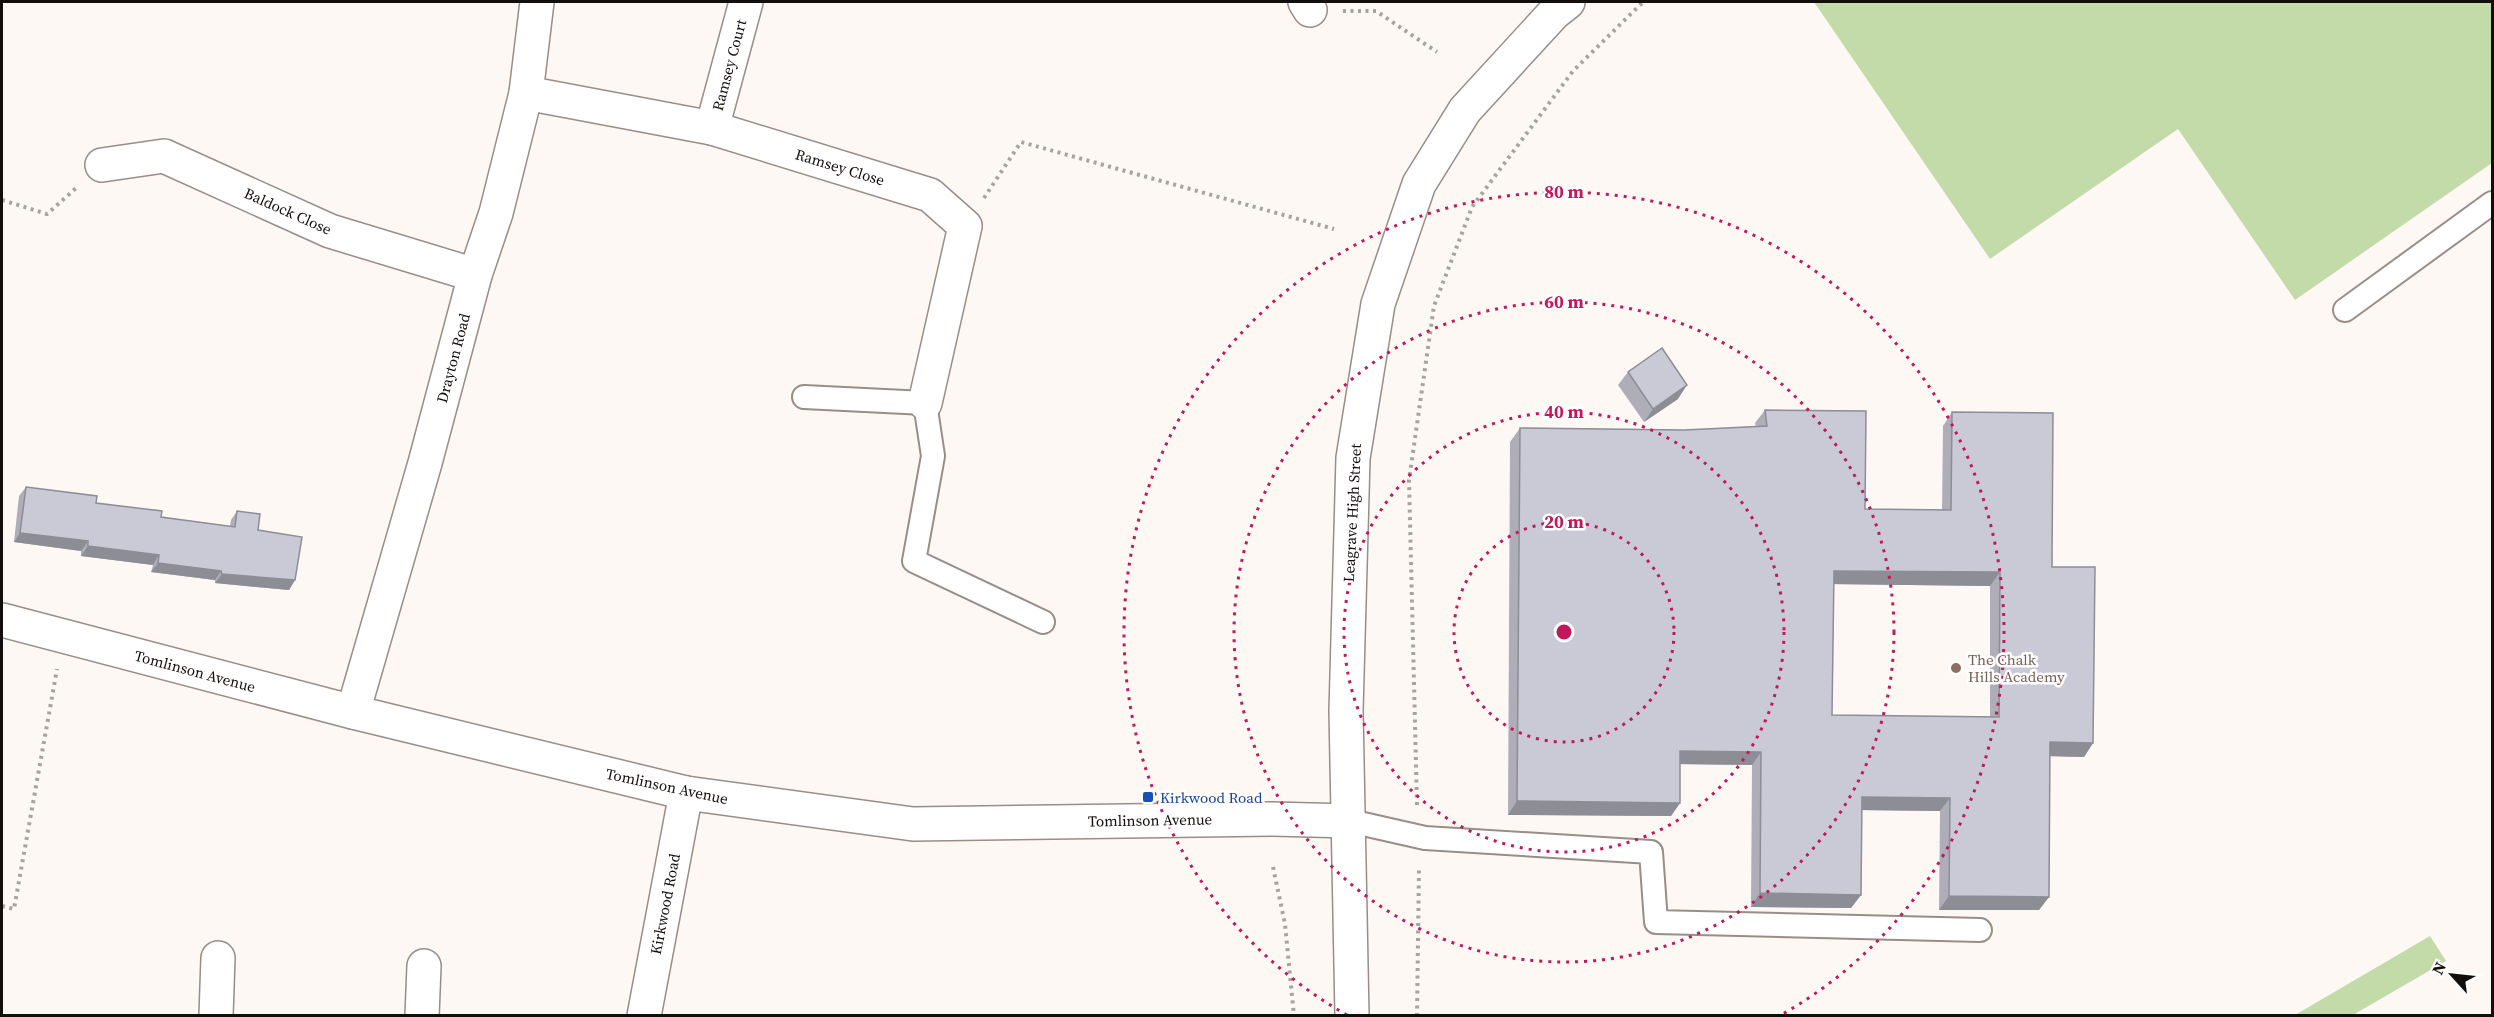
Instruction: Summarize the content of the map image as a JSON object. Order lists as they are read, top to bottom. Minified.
{"streets":{"street":["Ramsey Court","Ramsey Close","Baldock Close","Drayton Road","Leagrave High Street","Tomlinson Avenue","Kirkwood Road"]},"crossings":[["Ramsey Court","Ramsey Close"],["Ramsey Close","Drayton Road"],["Baldock Close","Drayton Road"],["Drayton Road","Tomlinson Avenue"],["Leagrave High Street","Tomlinson Avenue"],["Tomlinson Avenue","Kirkwood Road"]],"places":{"other":["The Chalk Hills Academy"],"transit":["Kirkwood Road"]},"north":"top left","rings":["80 m","60 m","40 m","20 m"]}
